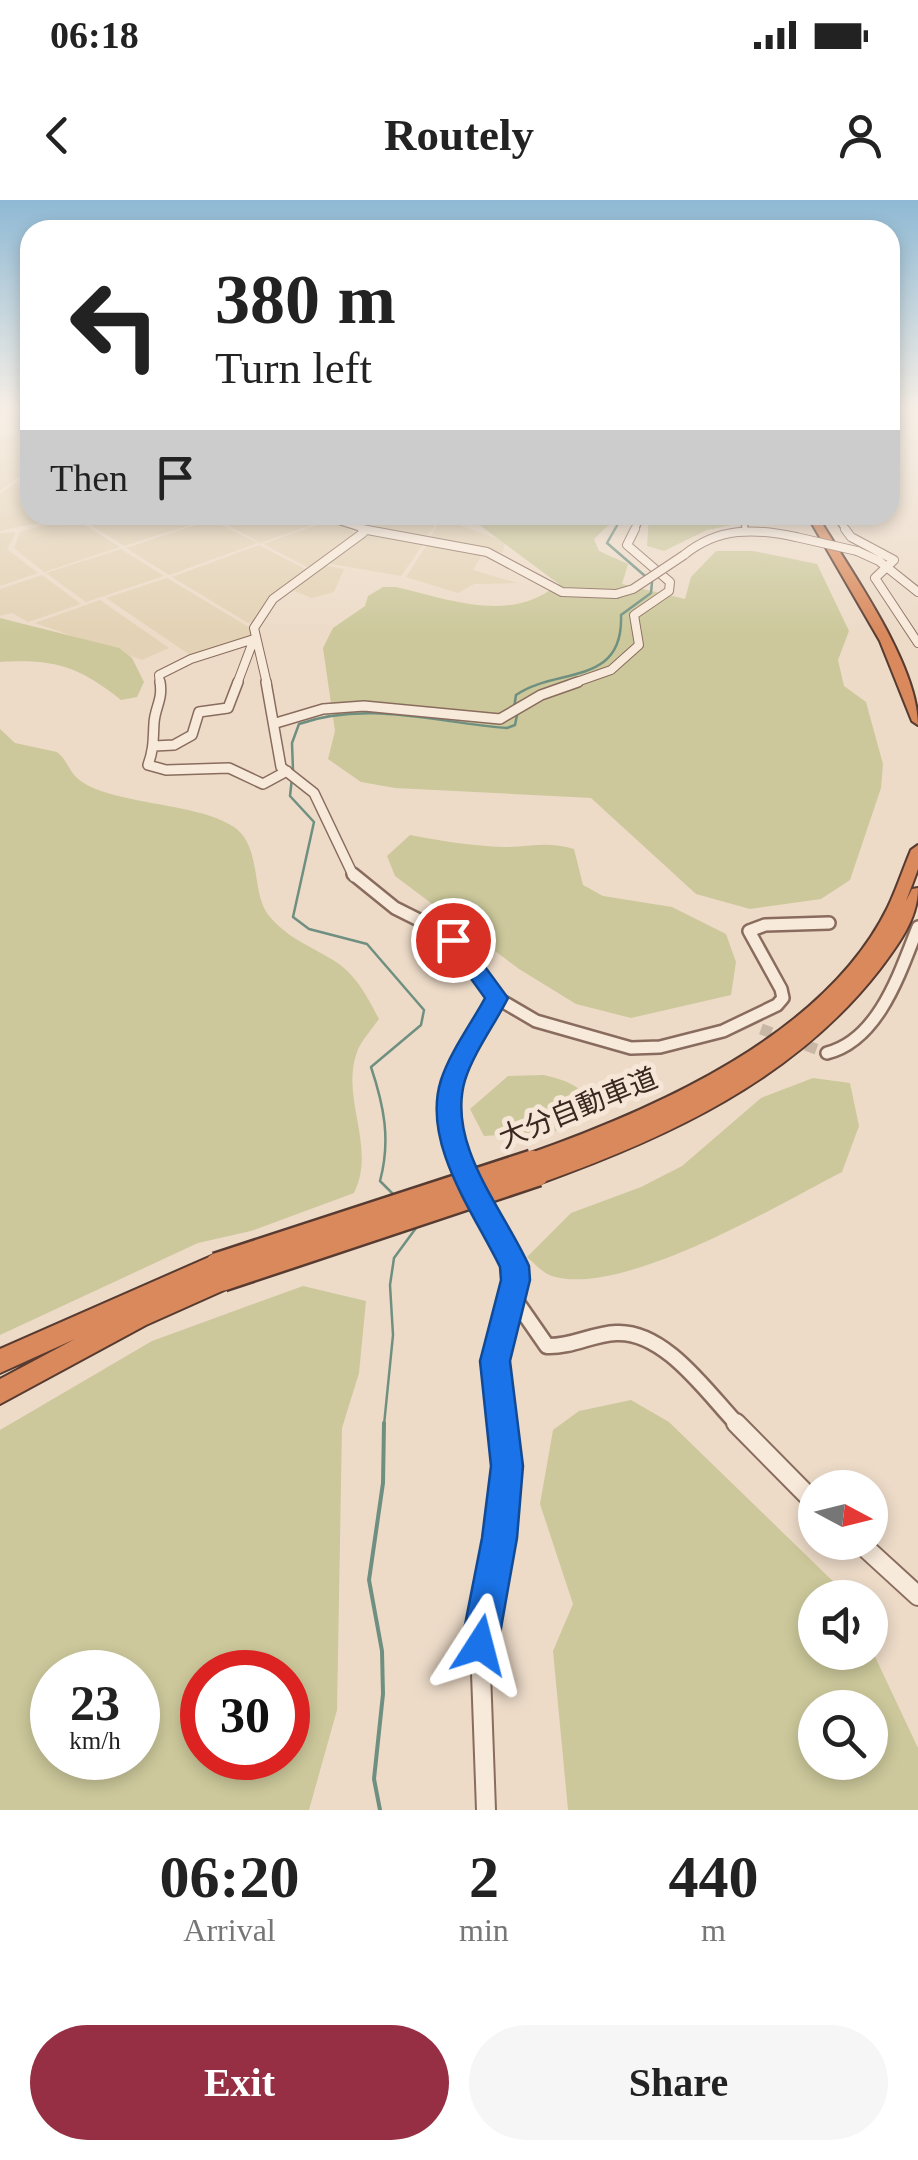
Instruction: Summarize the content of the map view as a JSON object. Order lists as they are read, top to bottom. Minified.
{"streets":{"highway":["大分自動車道"]},"north":"right","page":{"status":"06:18","header":"Routely","turn":["380 m","Turn left"],"then":"Then","speed":"23 km/h","limit":"30","eta":["06:20","Arrival","2","min","440","m"],"buttons":["Exit","Share"]}}
